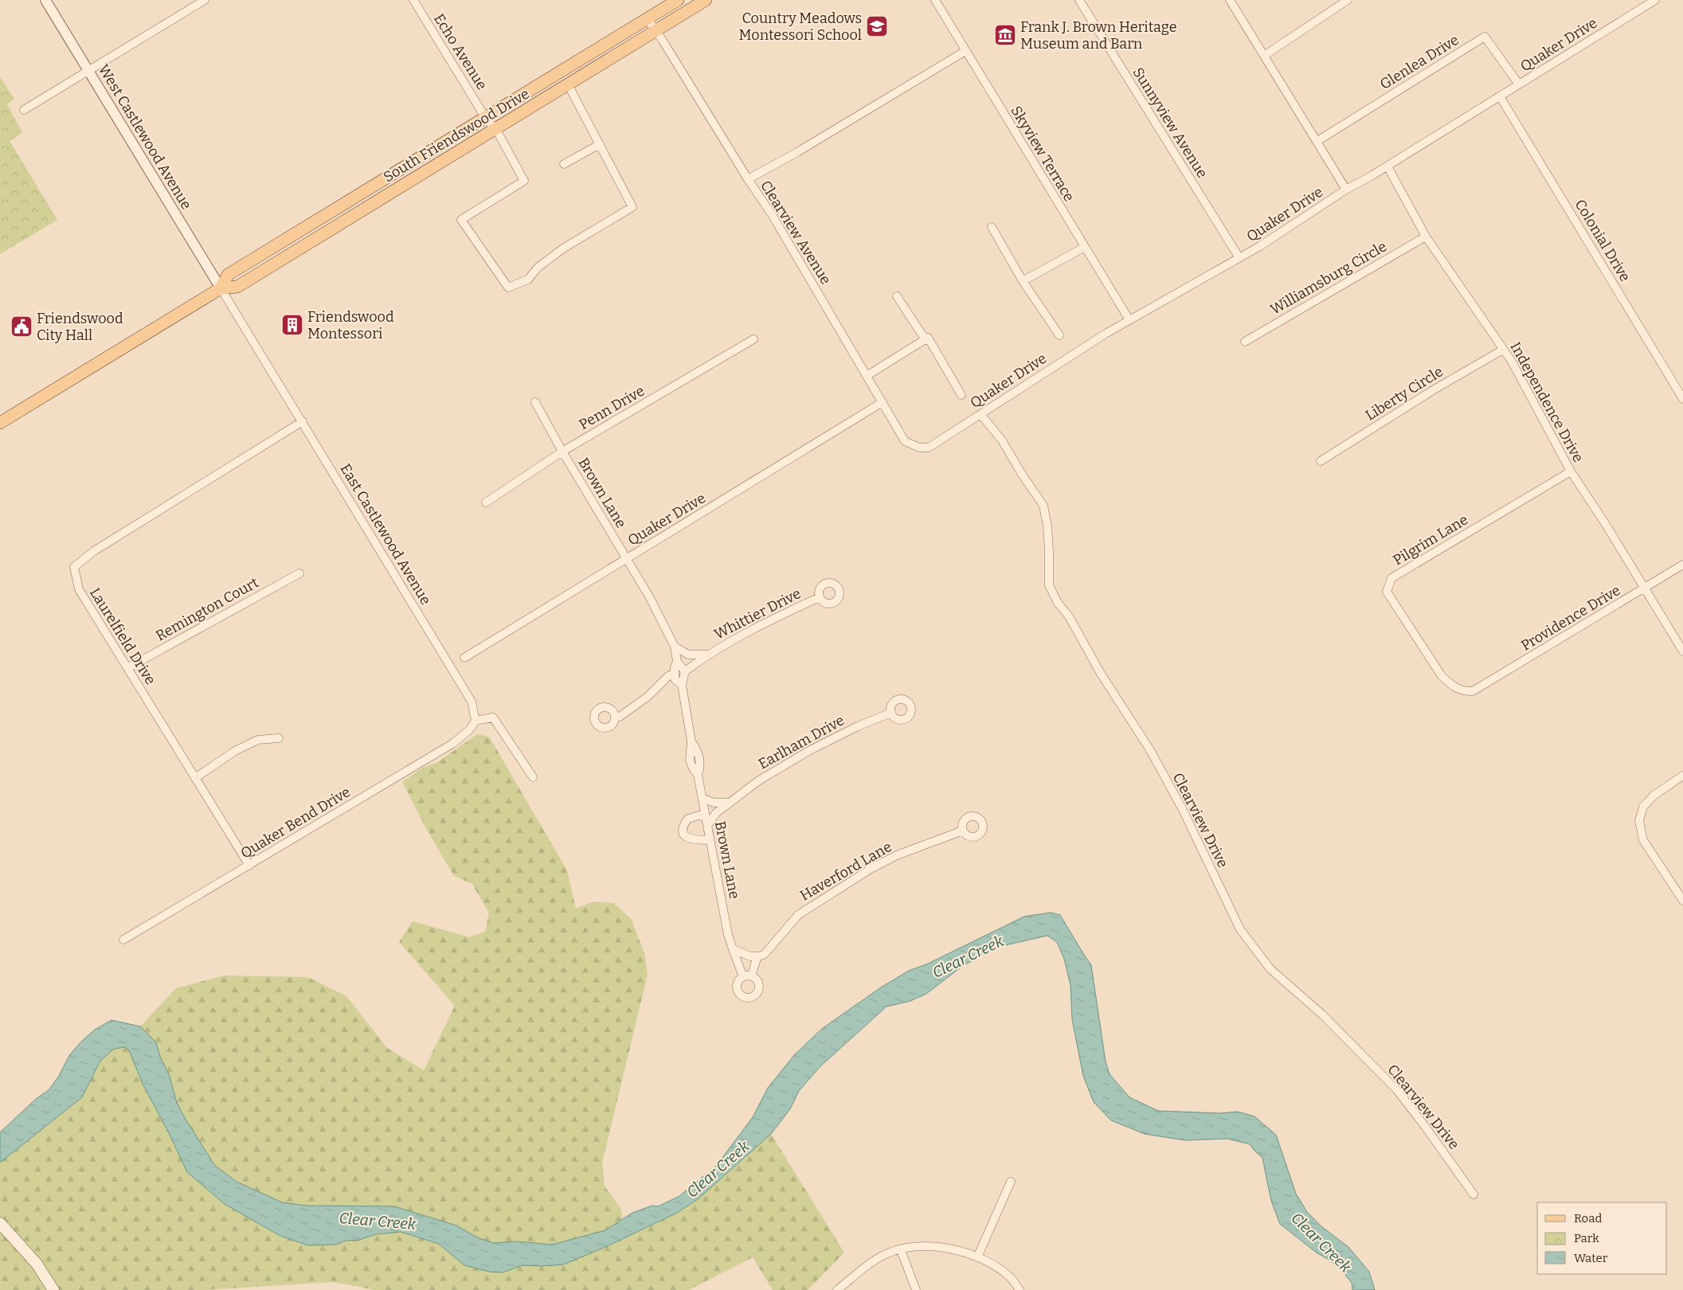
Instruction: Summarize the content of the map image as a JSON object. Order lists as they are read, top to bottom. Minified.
{"streets":{"main road":["South Friendswood Drive"],"street":["Quaker Drive","Echo Avenue","Glenlea Drive","Sunnyview Avenue","West Castlewood Avenue","Skyview Terrace","Clearview Avenue","Colonial Drive","Williamsburg Circle","Liberty Circle","Independence Drive","Penn Drive","Brown Lane","East Castlewood Avenue","Pilgrim Lane","Remington Court","Whittier Drive","Providence Drive","Laurelfield Drive","Earlham Drive","Clearview Drive","Quaker Bend Drive","Haverford Lane"]},"crossings":[["Quaker Drive","Glenlea Drive"],["Quaker Drive","Sunnyview Avenue"],["Quaker Drive","Skyview Terrace"],["Quaker Drive","Clearview Avenue"],["Quaker Drive","Colonial Drive"],["Quaker Drive","Independence Drive"],["Quaker Drive","Brown Lane"],["Quaker Drive","Clearview Drive"],["Echo Avenue","South Friendswood Drive"],["South Friendswood Drive","West Castlewood Avenue"],["South Friendswood Drive","Clearview Avenue"],["South Friendswood Drive","East Castlewood Avenue"],["West Castlewood Avenue","East Castlewood Avenue"],["Williamsburg Circle","Independence Drive"],["Liberty Circle","Independence Drive"],["Independence Drive","Pilgrim Lane"],["Independence Drive","Providence Drive"],["Penn Drive","Brown Lane"],["Brown Lane","Whittier Drive"],["Brown Lane","Earlham Drive"],["Brown Lane","Haverford Lane"],["East Castlewood Avenue","Laurelfield Drive"],["East Castlewood Avenue","Quaker Bend Drive"],["Pilgrim Lane","Providence Drive"],["Remington Court","Laurelfield Drive"],["Laurelfield Drive","Quaker Bend Drive"]],"water":["Clear Creek"],"places":{"school or university":["Country Meadows Montessori School"],"museum":["Frank J. Brown Heritage Museum and Barn"],"building":["Friendswood Montessori"],"public building":["Friendswood City Hall"]},"legend":["Road","Park","Water"]}
